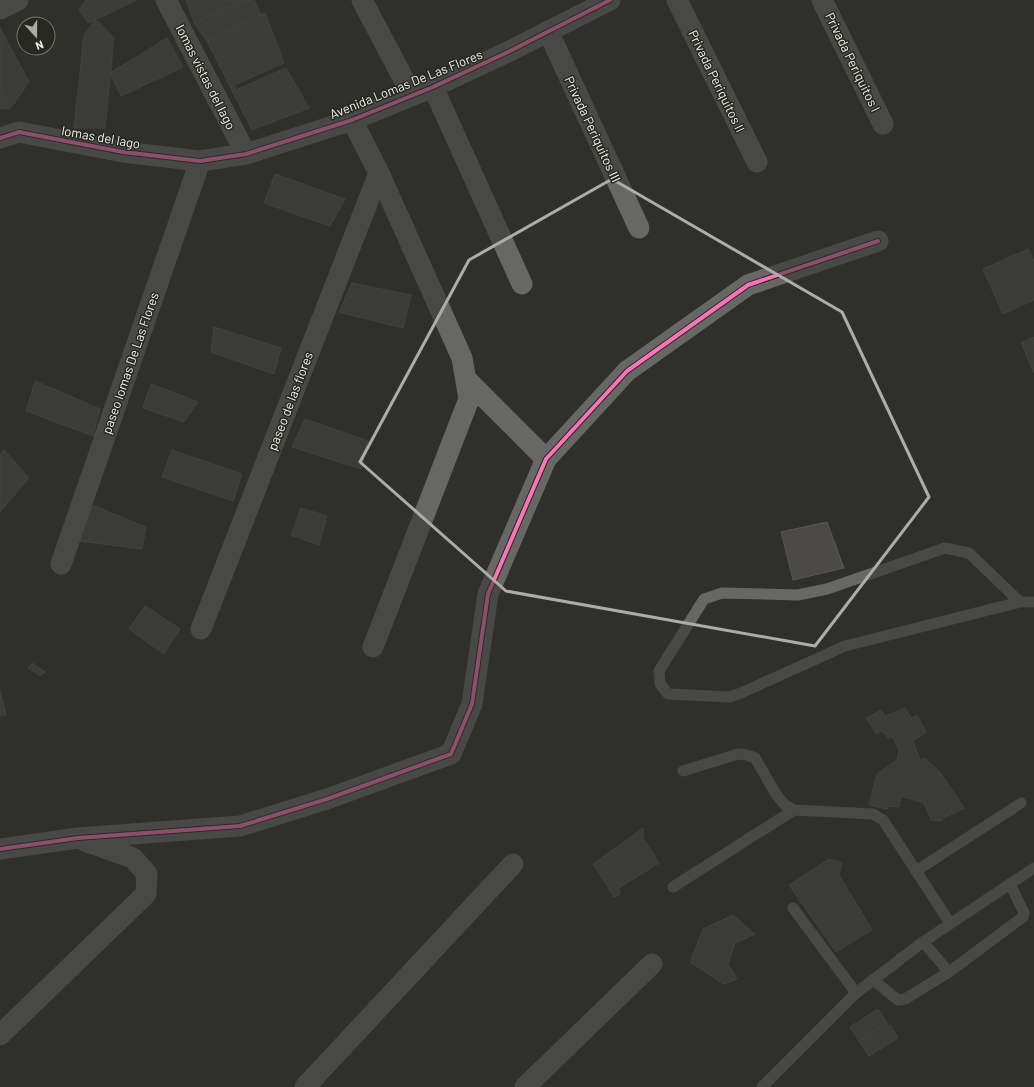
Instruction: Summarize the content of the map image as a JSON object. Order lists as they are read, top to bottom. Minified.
{"streets":{"street":["Privada Periquitos I","lomas vistas del lago","Privada Periquitos II","Avenida Lomas De Las Flores","Privada Periquitos III","lomas del lago","paseo lomas De Las Flores","paseo de las flores"]},"crossings":[["lomas vistas del lago","Avenida Lomas De Las Flores"],["Avenida Lomas De Las Flores","Privada Periquitos III"],["Avenida Lomas De Las Flores","lomas del lago"],["Avenida Lomas De Las Flores","paseo lomas De Las Flores"],["lomas del lago","paseo lomas De Las Flores"]],"north":"bottom"}
